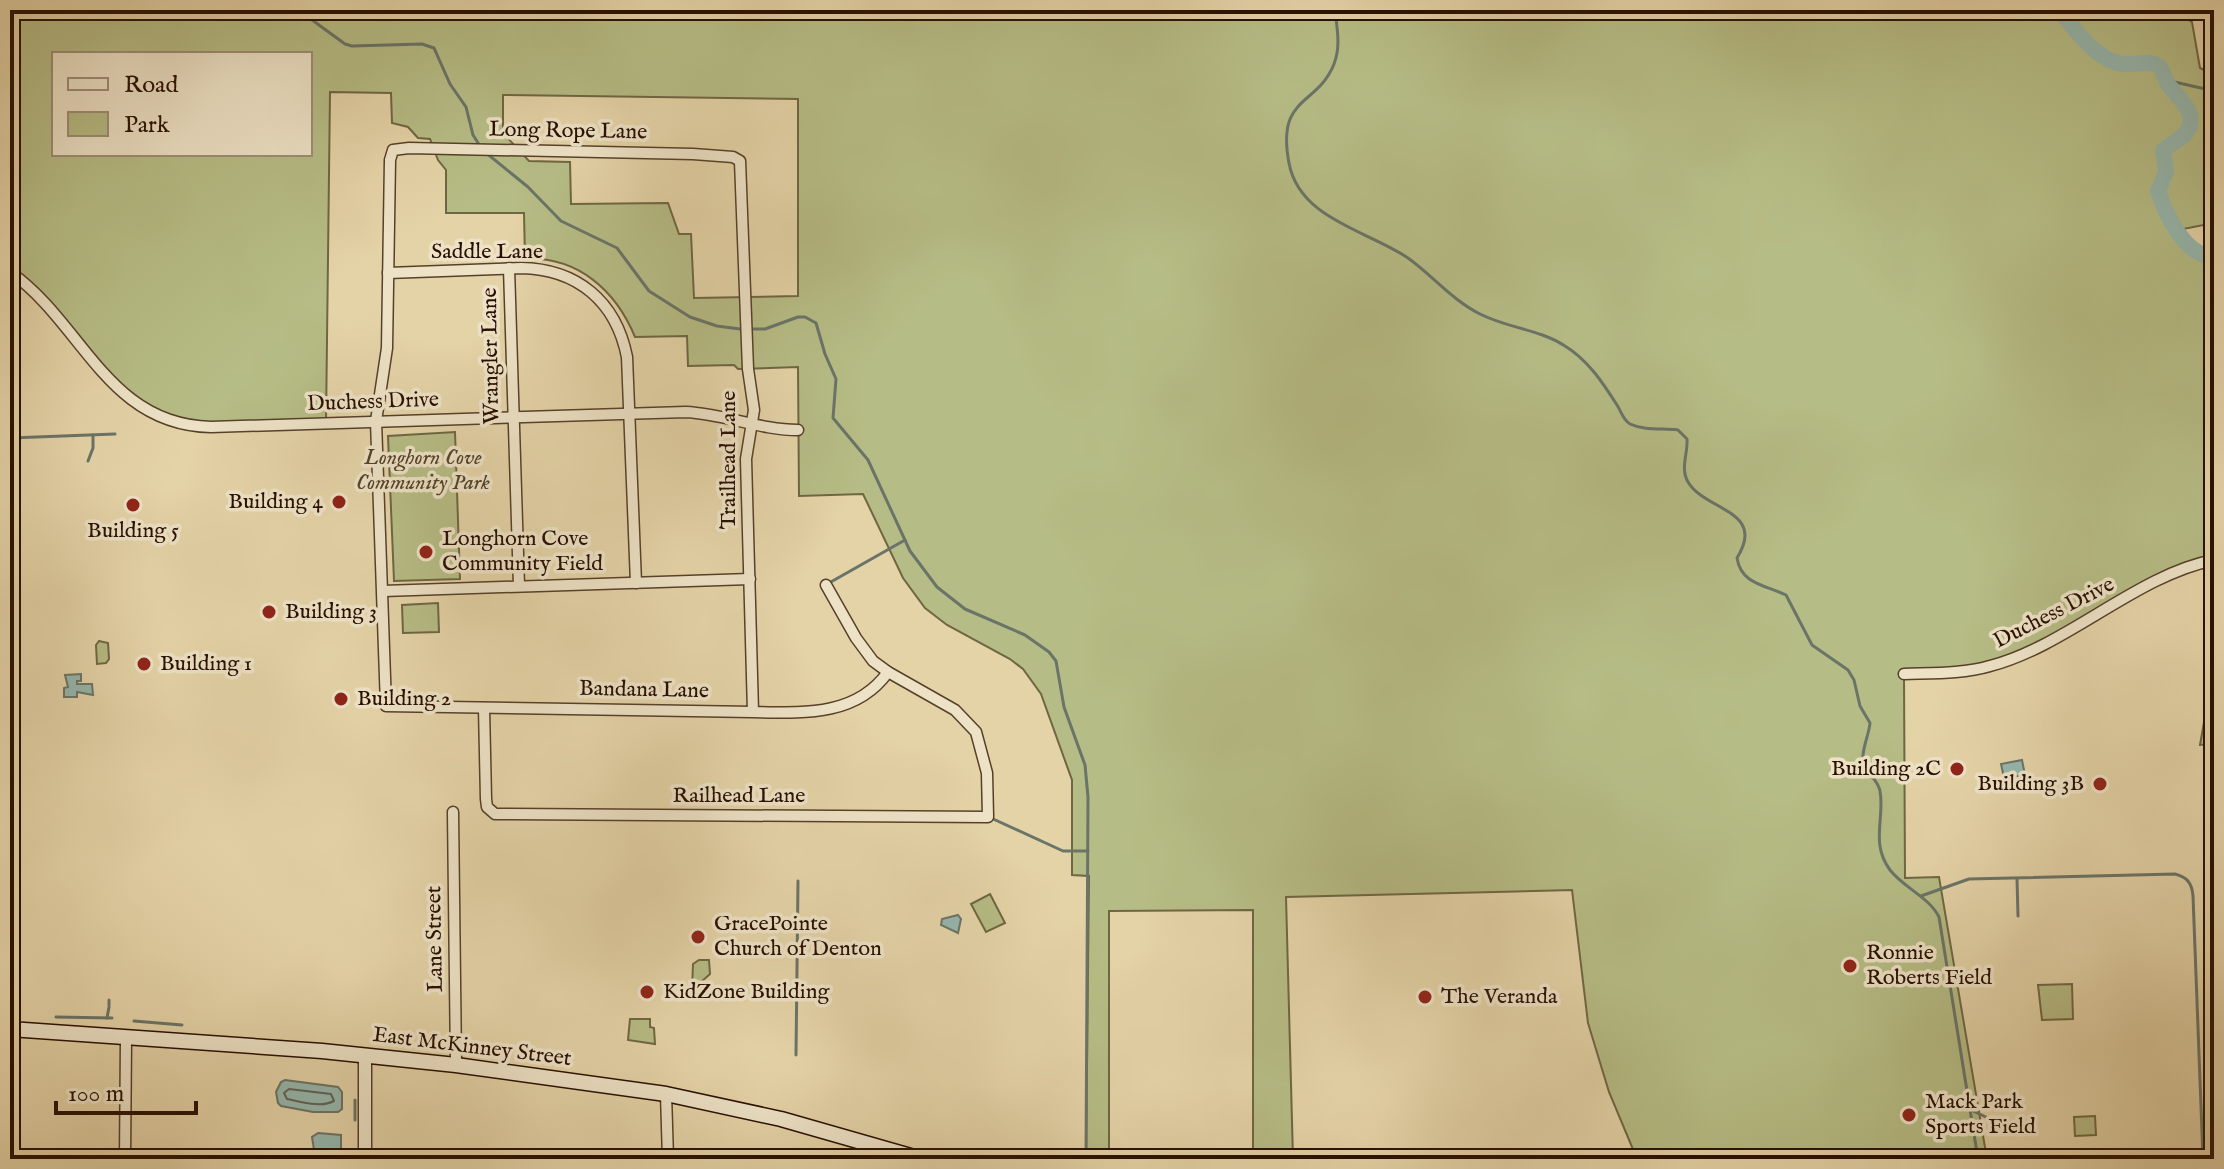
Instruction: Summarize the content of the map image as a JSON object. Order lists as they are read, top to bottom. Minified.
{"streets":{"main road":["East McKinney Street"],"street":["Long Rope Lane","Saddle Lane","Wrangler Lane","Duchess Drive","Trailhead Lane","Bandana Lane","Railhead Lane","Lane Street"]},"crossings":[["Long Rope Lane","Saddle Lane"],["Long Rope Lane","Trailhead Lane"],["Saddle Lane","Wrangler Lane"],["Saddle Lane","Duchess Drive"],["Wrangler Lane","Duchess Drive"],["Duchess Drive","Trailhead Lane"],["Trailhead Lane","Bandana Lane"],["Bandana Lane","Railhead Lane"],["Lane Street","East McKinney Street"]],"parks":["Longhorn Cove Community Park"],"places":["Building 4","Building 5","Longhorn Cove Community Field","Building 3","Building 1","Building 2","Building 2C","Building 3B","GracePointe Church of Denton","Ronnie Roberts Field","KidZone Building","The Veranda","Mack Park Sports Field"],"legend":["Road","Park"],"scale_bar":"100 m"}
